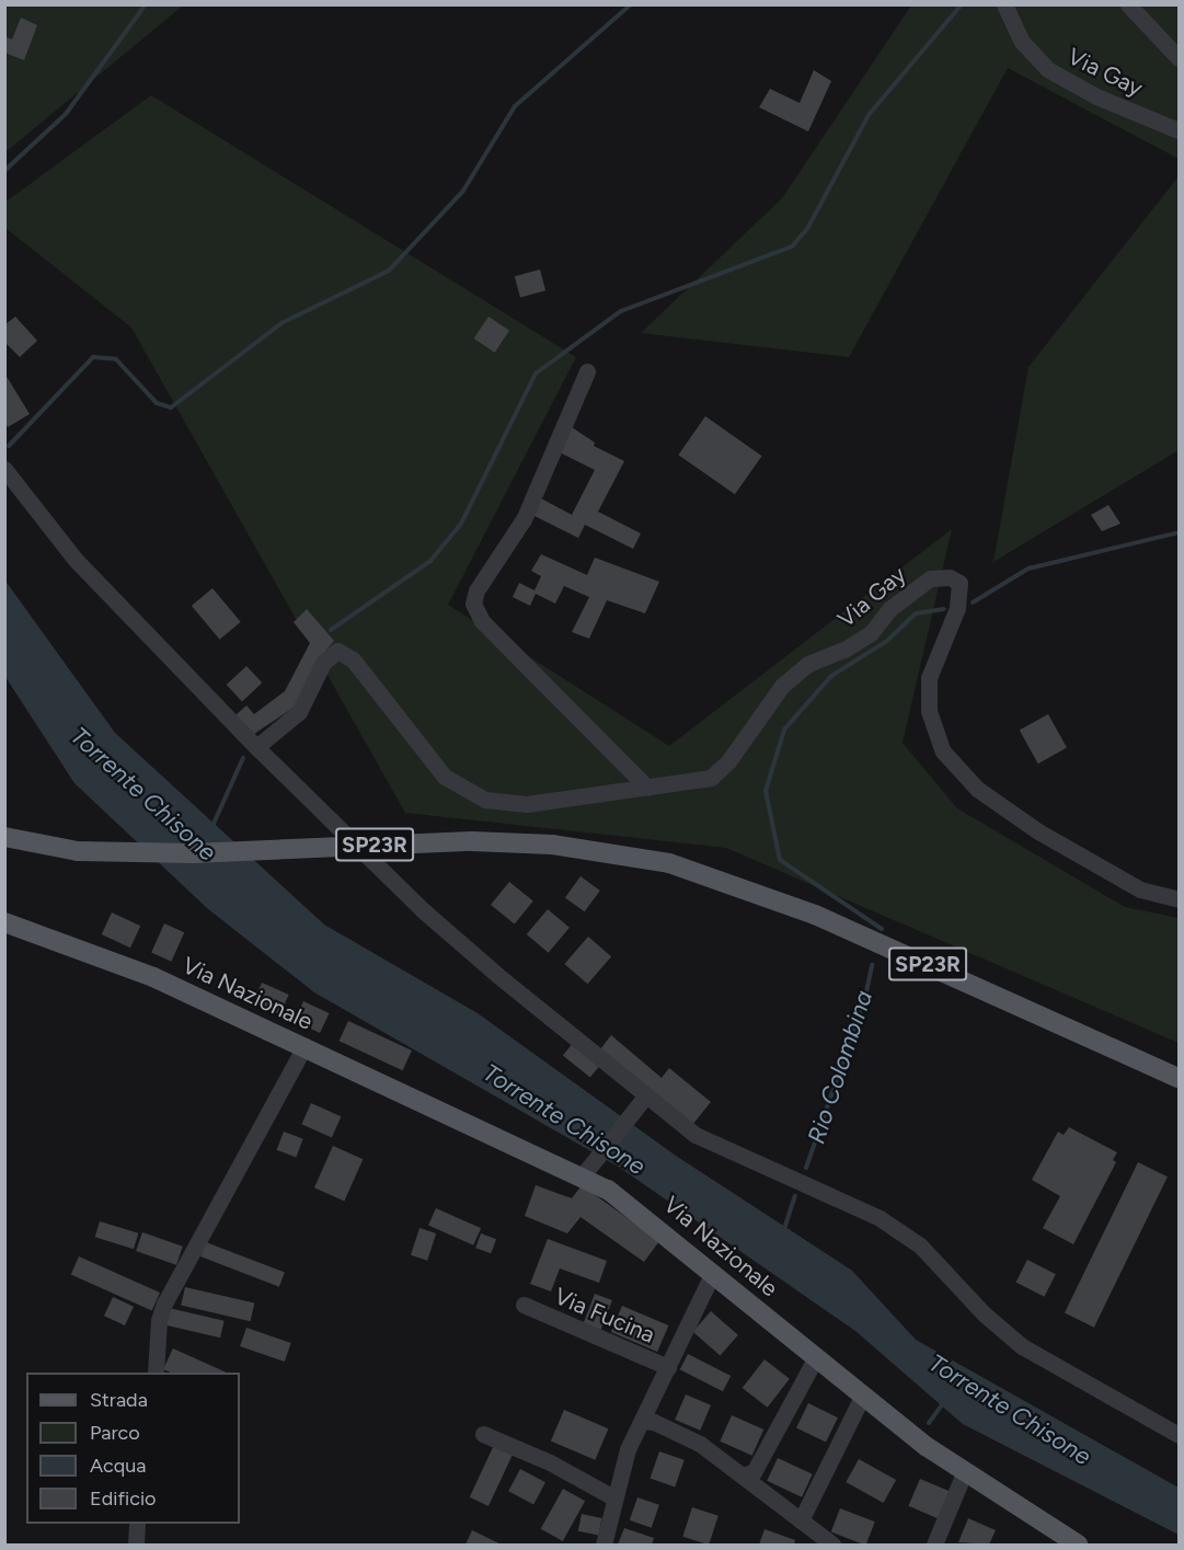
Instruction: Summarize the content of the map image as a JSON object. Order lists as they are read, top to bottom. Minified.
{"streets":{"main road":["SP23R","Via Nazionale"],"street":["Via Gay","Via Fucina"]},"crossings":[["Via Nazionale","Via Fucina"]],"water":["Torrente Chisone","Rio Colombina"],"legend":["Strada","Parco","Acqua","Edificio"]}
